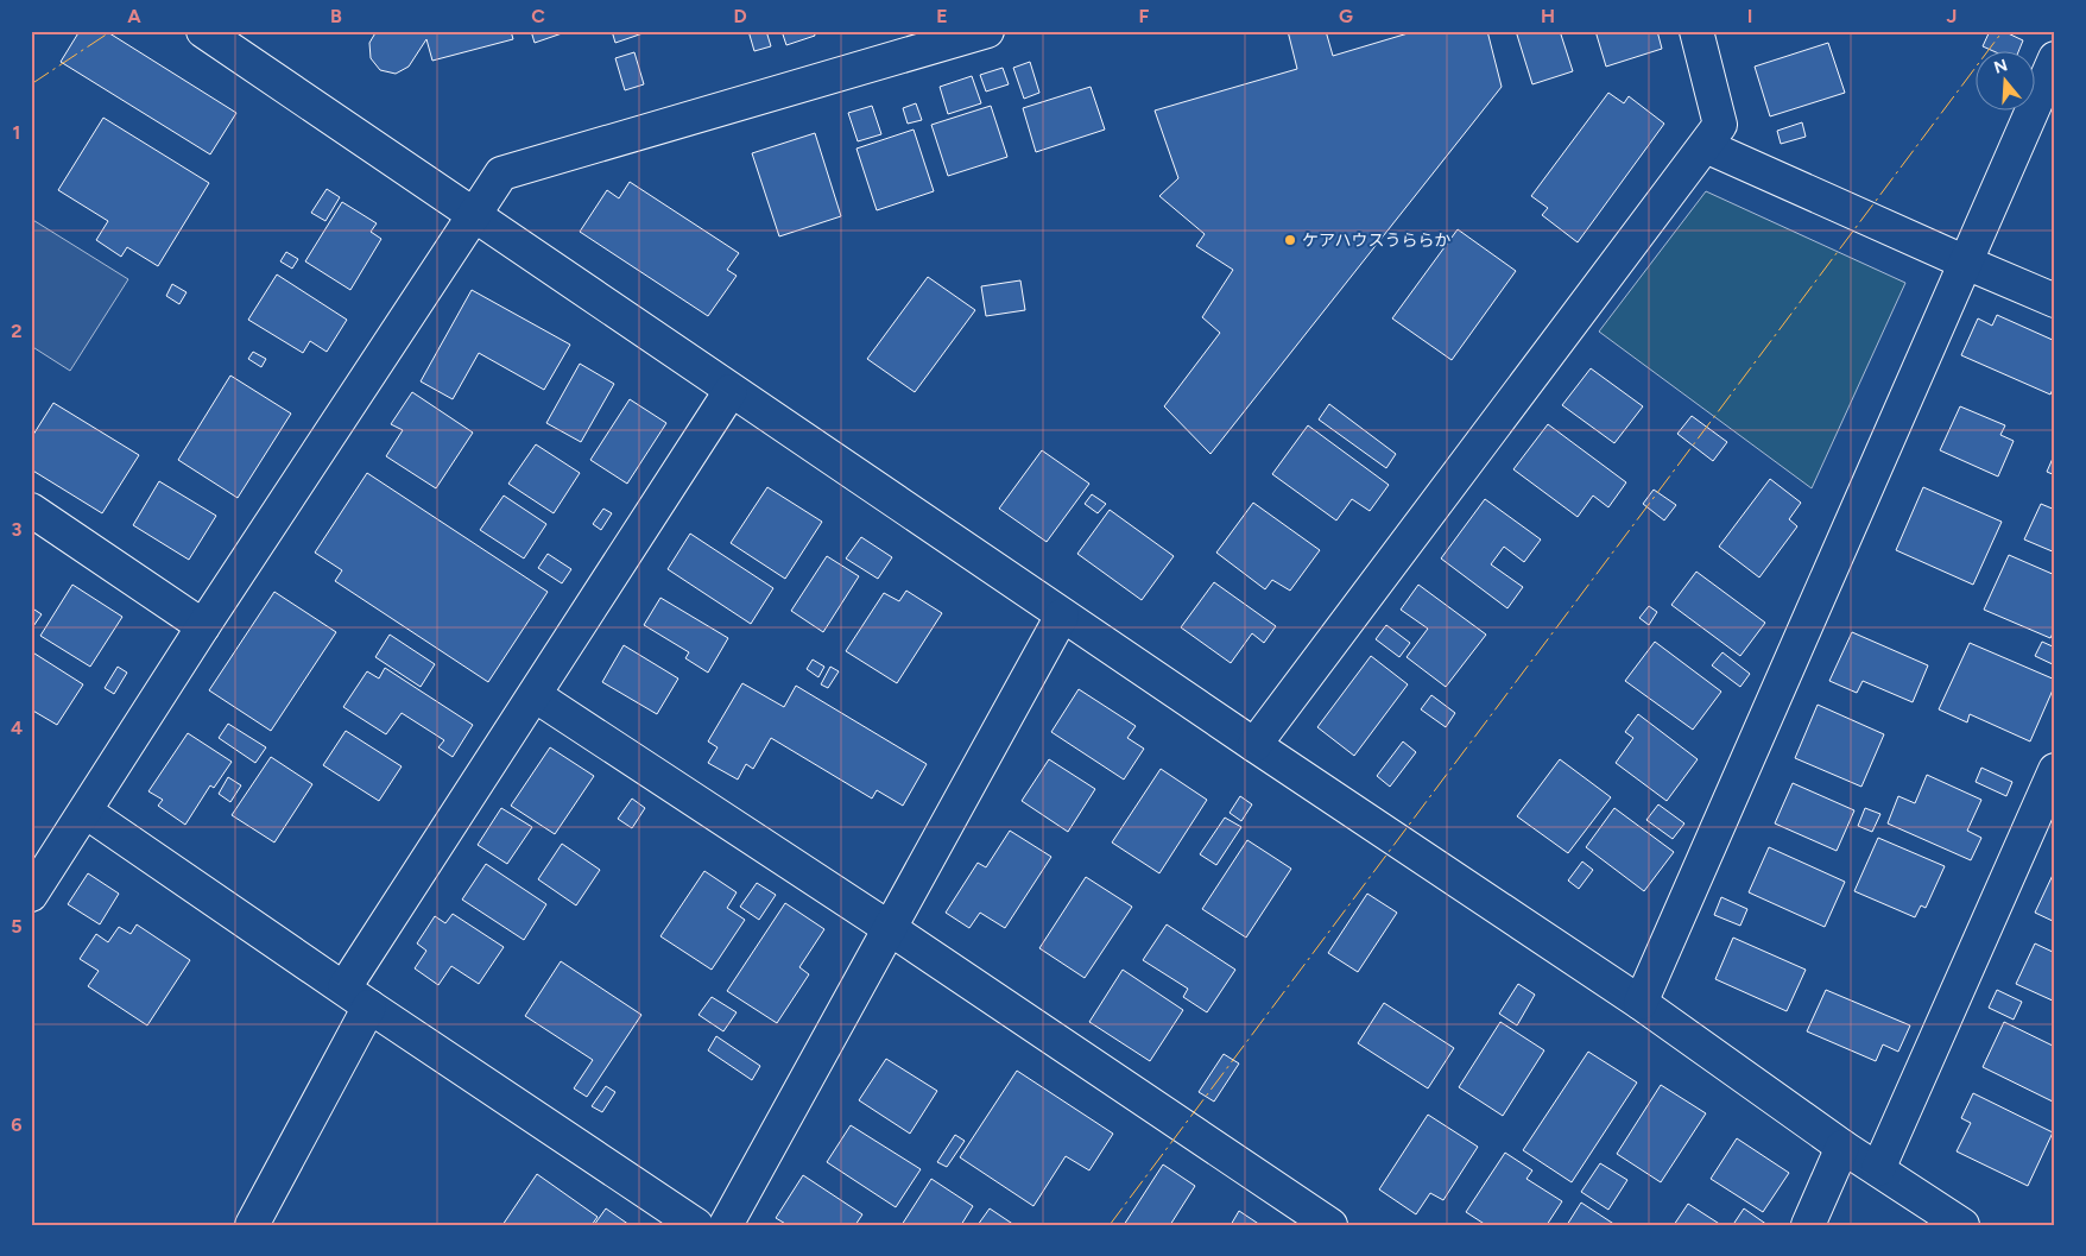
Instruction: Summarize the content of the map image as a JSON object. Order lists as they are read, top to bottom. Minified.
{"places":["ケアハウスうららか"],"north":"top","grid":{"columns":["A","B","C","D","E","F","G","H","I","J"],"rows":["1","2","3","4","5","6"]}}
